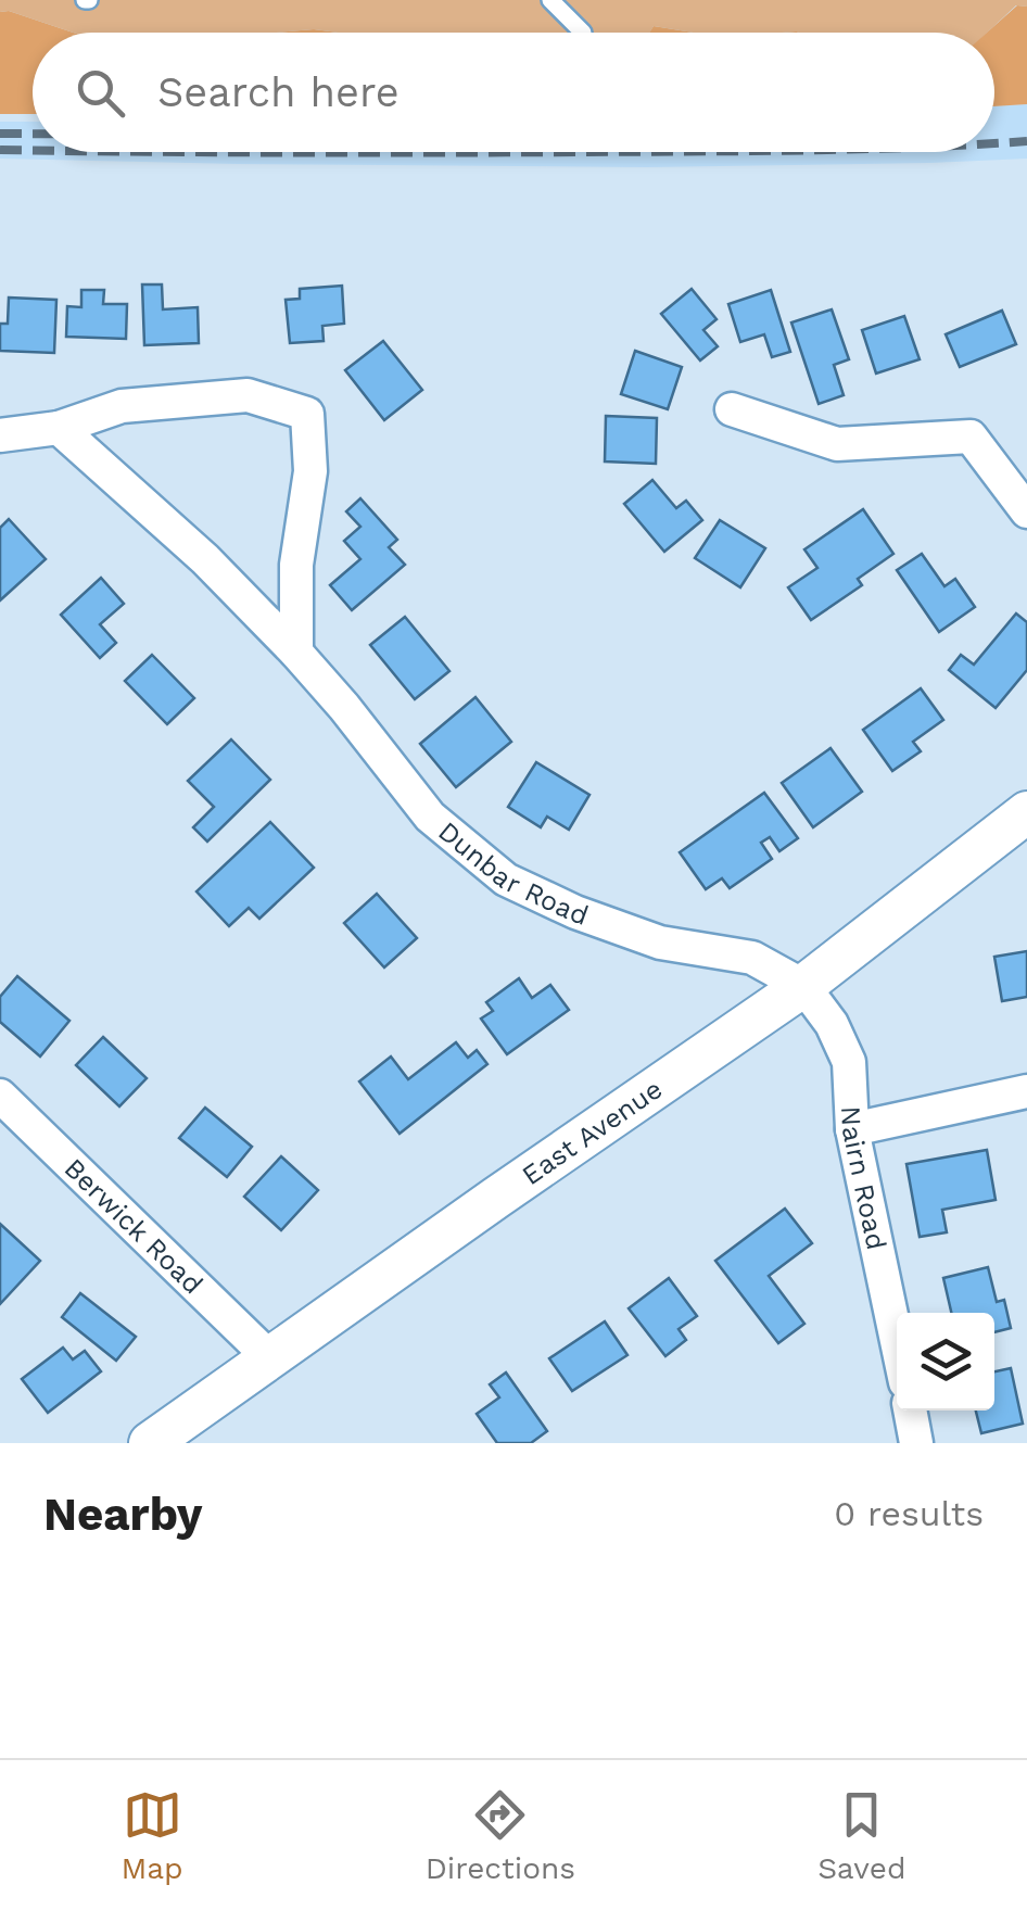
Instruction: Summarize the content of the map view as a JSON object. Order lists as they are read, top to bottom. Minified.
{"streets":{"street":["Dunbar Road","East Avenue","Nairn Road","Berwick Road"]},"crossings":[["Dunbar Road","East Avenue"],["Dunbar Road","Nairn Road"],["East Avenue","Nairn Road"],["East Avenue","Berwick Road"]],"page":{"search":"Search here","heading":["Nearby","0 results"],"nav":["Map","Directions","Saved"]}}
